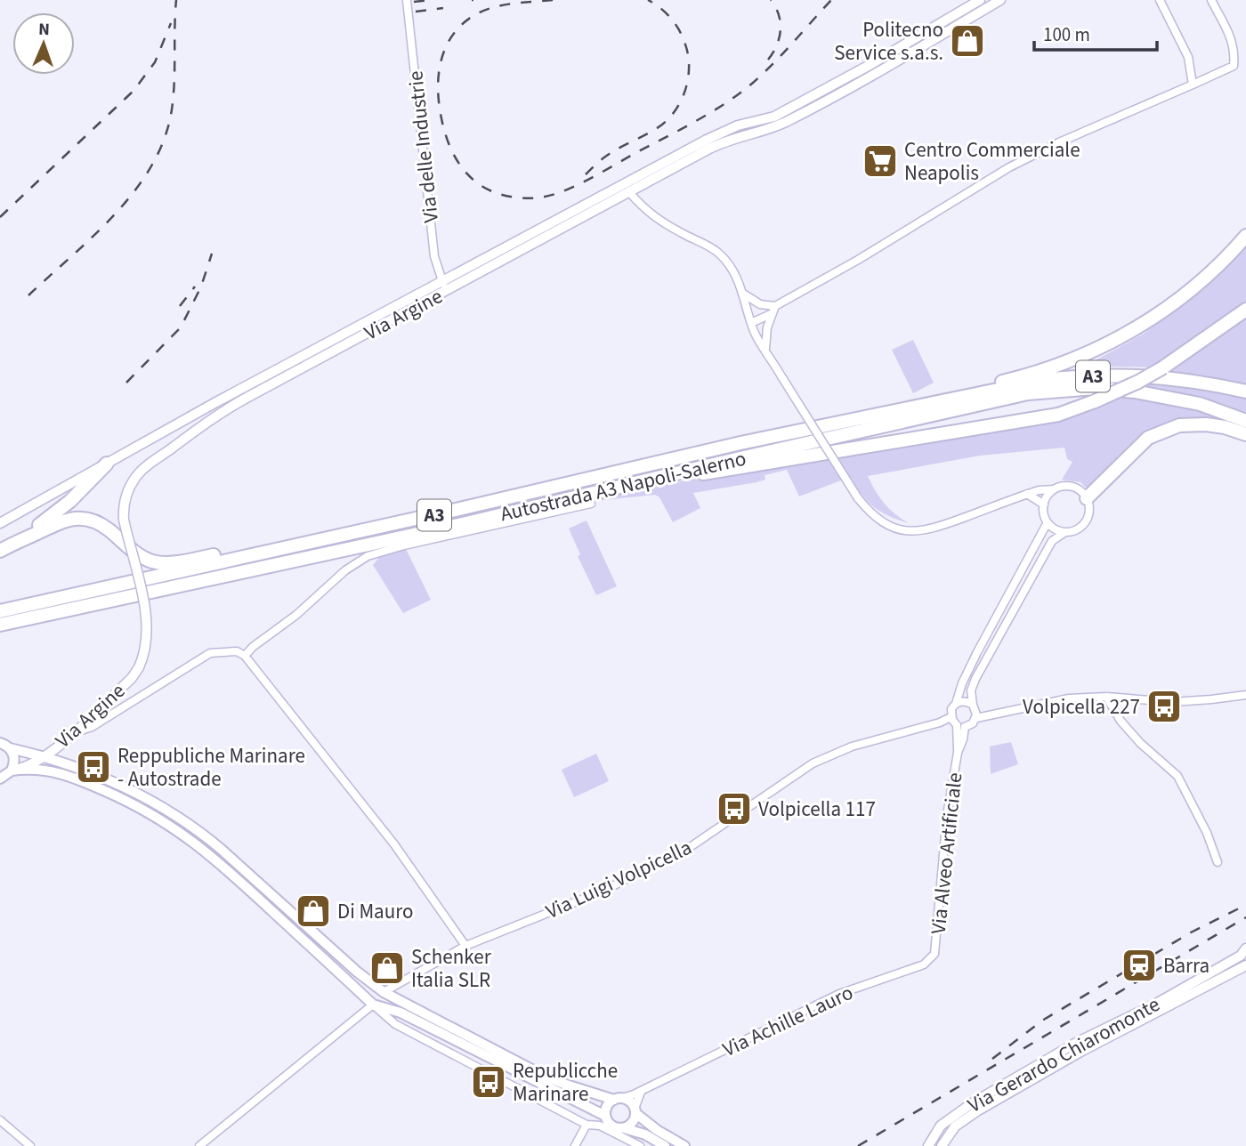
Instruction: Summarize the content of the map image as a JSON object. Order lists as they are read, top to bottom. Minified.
{"streets":{"highway":["A3","Autostrada A3 Napoli-Salerno"],"street":["Via delle Industrie","Via Argine","Via Alveo Artificiale","Via Luigi Volpicella","Via Achille Lauro","Via Gerardo Chiaromonte"]},"crossings":[["Via delle Industrie","Via Argine"],["Via Alveo Artificiale","Via Luigi Volpicella"],["Via Alveo Artificiale","Via Achille Lauro"]],"places":{"shop":["Politecno Service s.a.s.","Di Mauro","Schenker Italia SLR"],"supermarket":["Centro Commerciale Neapolis"],"bus stop":["Volpicella 227","Reppubliche Marinare - Autostrade","Volpicella 117","Republicche Marinare"],"station":["Barra"]},"scale_bar":"100 m","north":"top"}
